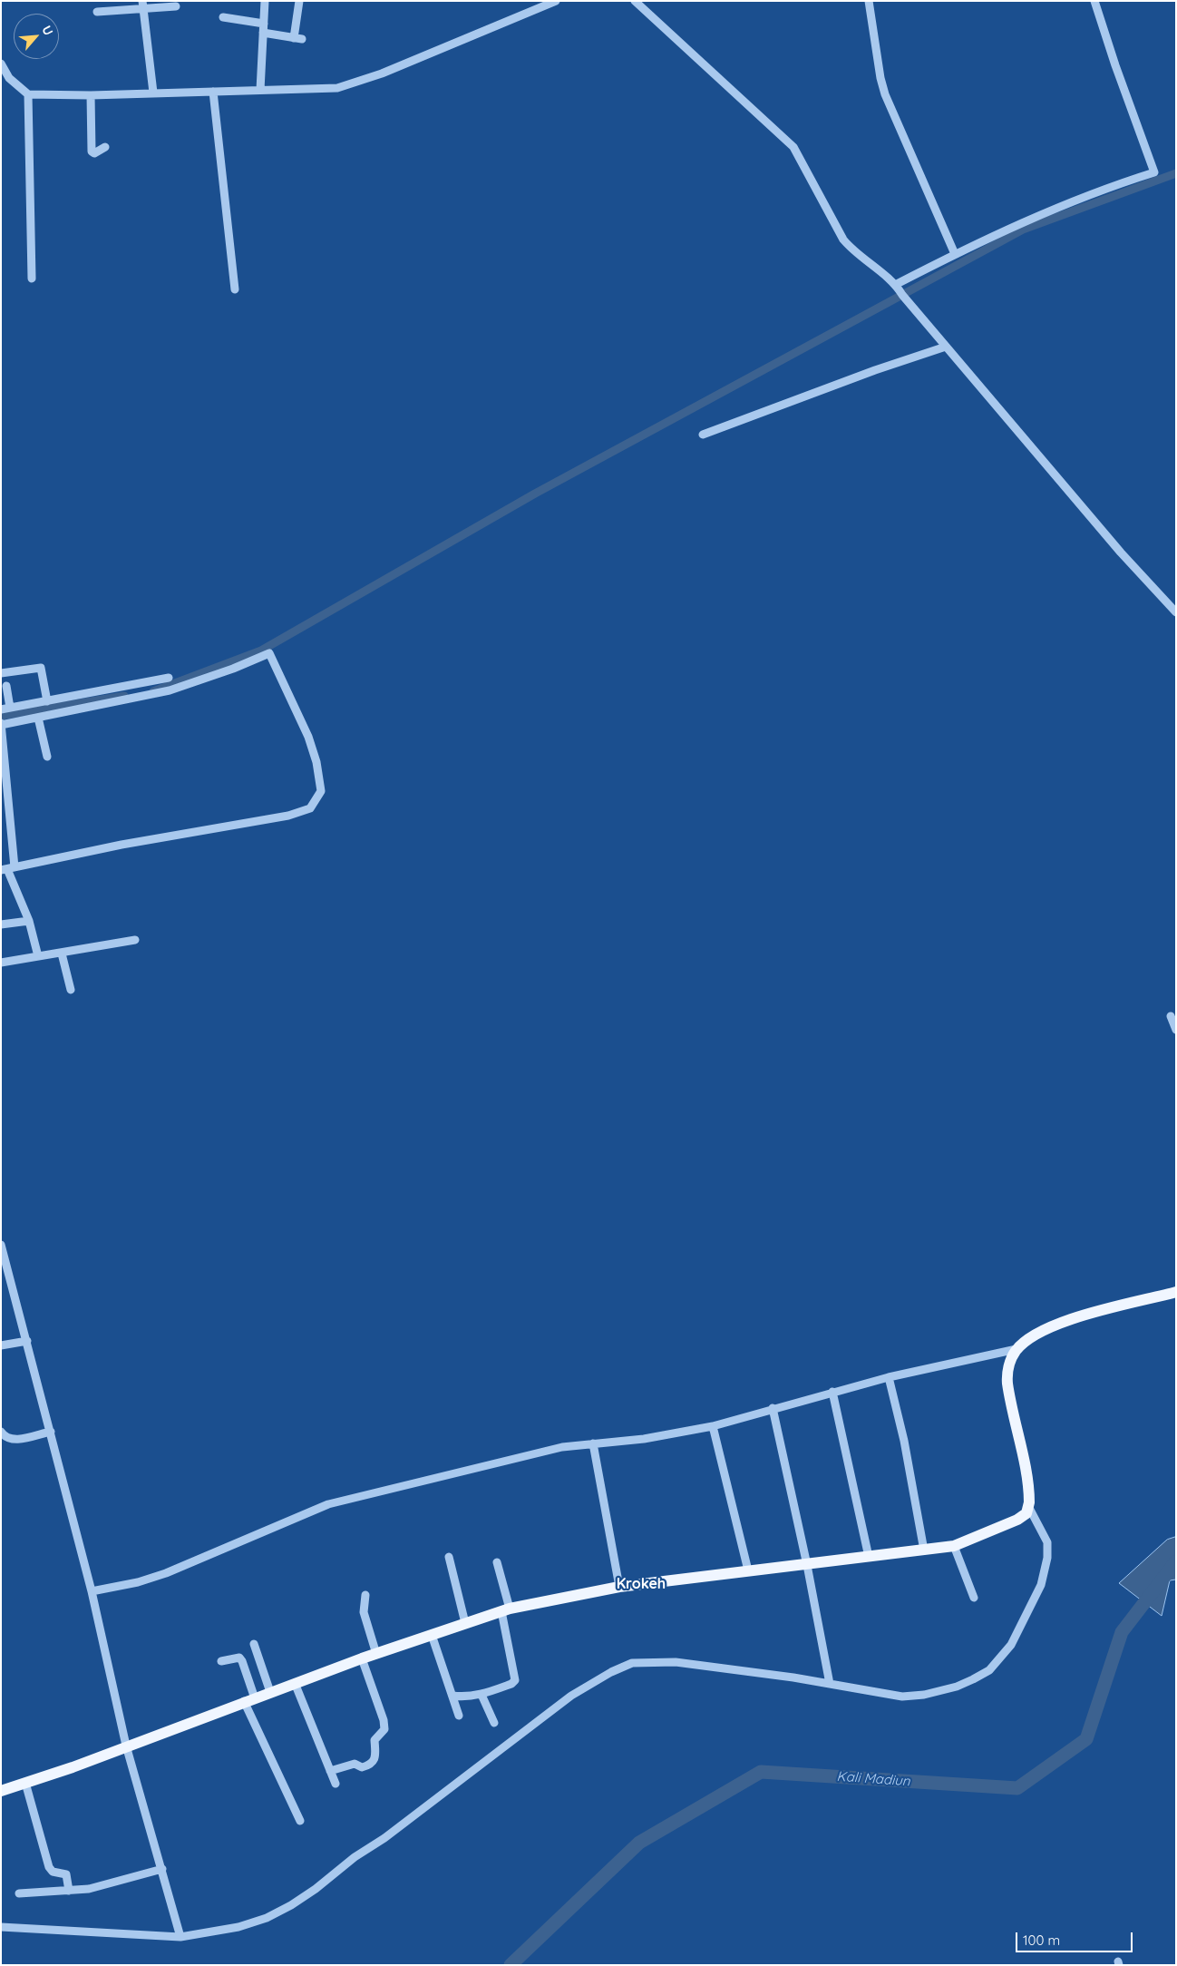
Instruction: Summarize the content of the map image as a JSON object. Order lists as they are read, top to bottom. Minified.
{"districts":["Krokeh"],"water":["Kali Madiun"],"scale_bar":"100 m","north":"top right"}
